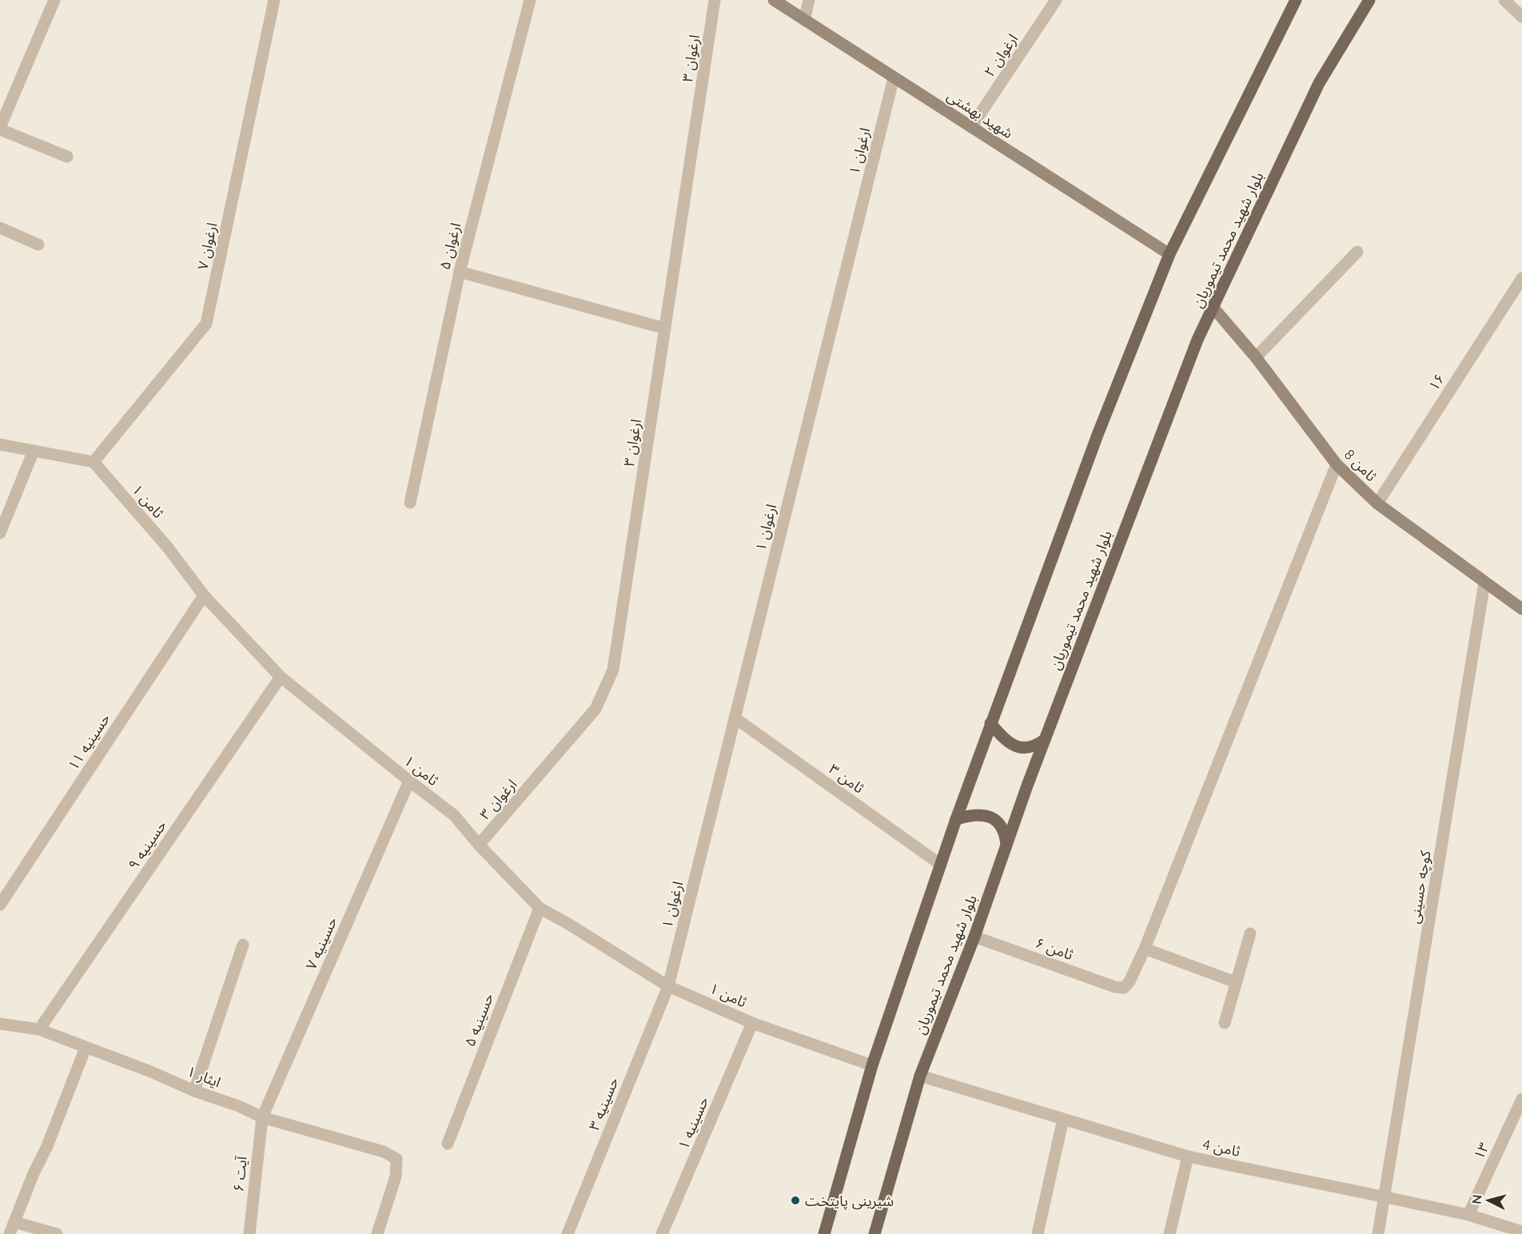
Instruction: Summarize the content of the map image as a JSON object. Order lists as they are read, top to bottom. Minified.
{"streets":{"main road":["بلوار شهید محمد تیموریان"],"street":["ارغوان ۲","ارغوان ۳","شهید بهشتی","ارغوان ۱","ارغوان ۷","ارغوان ۵","۱۶","ثامن 8","ثامن ۱","حسینیه ۱۱","ثامن ۳","حسینیه ۹","کوچه حسینی","حسینیه ۷","ثامن ۶","حسینیه ۵","ایثار ۱","حسینیه ۳","حسینیه ۱","ثامن 4","۱۳","آیت ۶"]},"crossings":[["ارغوان ۲","شهید بهشتی"],["ارغوان ۳","ثامن ۱"],["شهید بهشتی","ارغوان ۱"],["ارغوان ۱","ثامن ۱"],["ارغوان ۱","ثامن ۳"],["ارغوان ۱","حسینیه ۳"],["بلوار شهید محمد تیموریان","ثامن 8"],["بلوار شهید محمد تیموریان","ثامن ۶"],["بلوار شهید محمد تیموریان","ثامن 4"],["ارغوان ۷","ثامن ۱"],["۱۶","ثامن 8"],["ثامن 8","کوچه حسینی"],["ثامن ۱","حسینیه ۱۱"],["ثامن ۱","حسینیه ۹"],["ثامن ۱","حسینیه ۷"],["ثامن ۱","حسینیه ۵"],["ثامن ۱","حسینیه ۳"],["ثامن ۱","حسینیه ۱"],["حسینیه ۹","ایثار ۱"],["کوچه حسینی","ثامن 4"],["حسینیه ۷","ایثار ۱"],["حسینیه ۷","آیت ۶"],["ایثار ۱","آیت ۶"],["ثامن 4","۱۳"]],"places":["شیرینی پایتخت"],"north":"left"}
